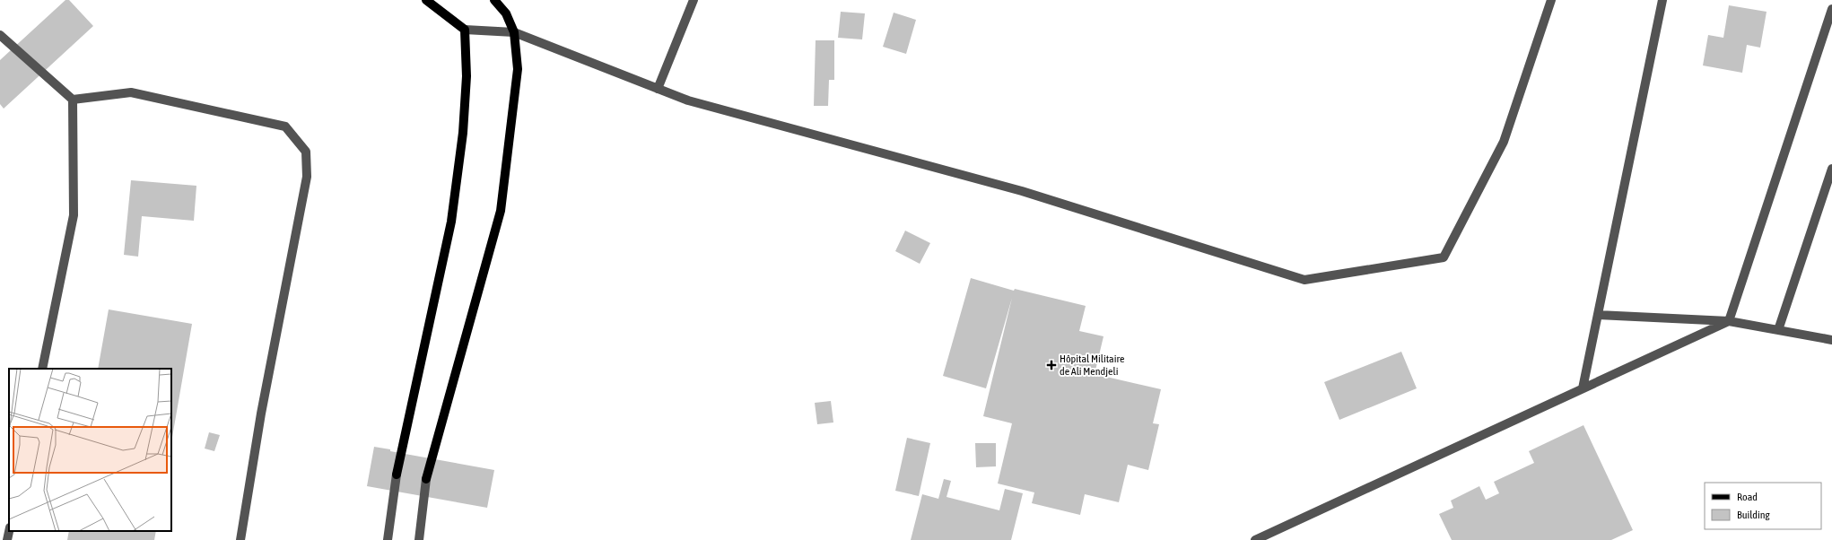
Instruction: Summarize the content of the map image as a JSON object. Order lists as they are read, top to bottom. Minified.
{"places":{"health":["Hôpital Militaire de Ali Mendjeli"]},"legend":["Road","Building"]}
